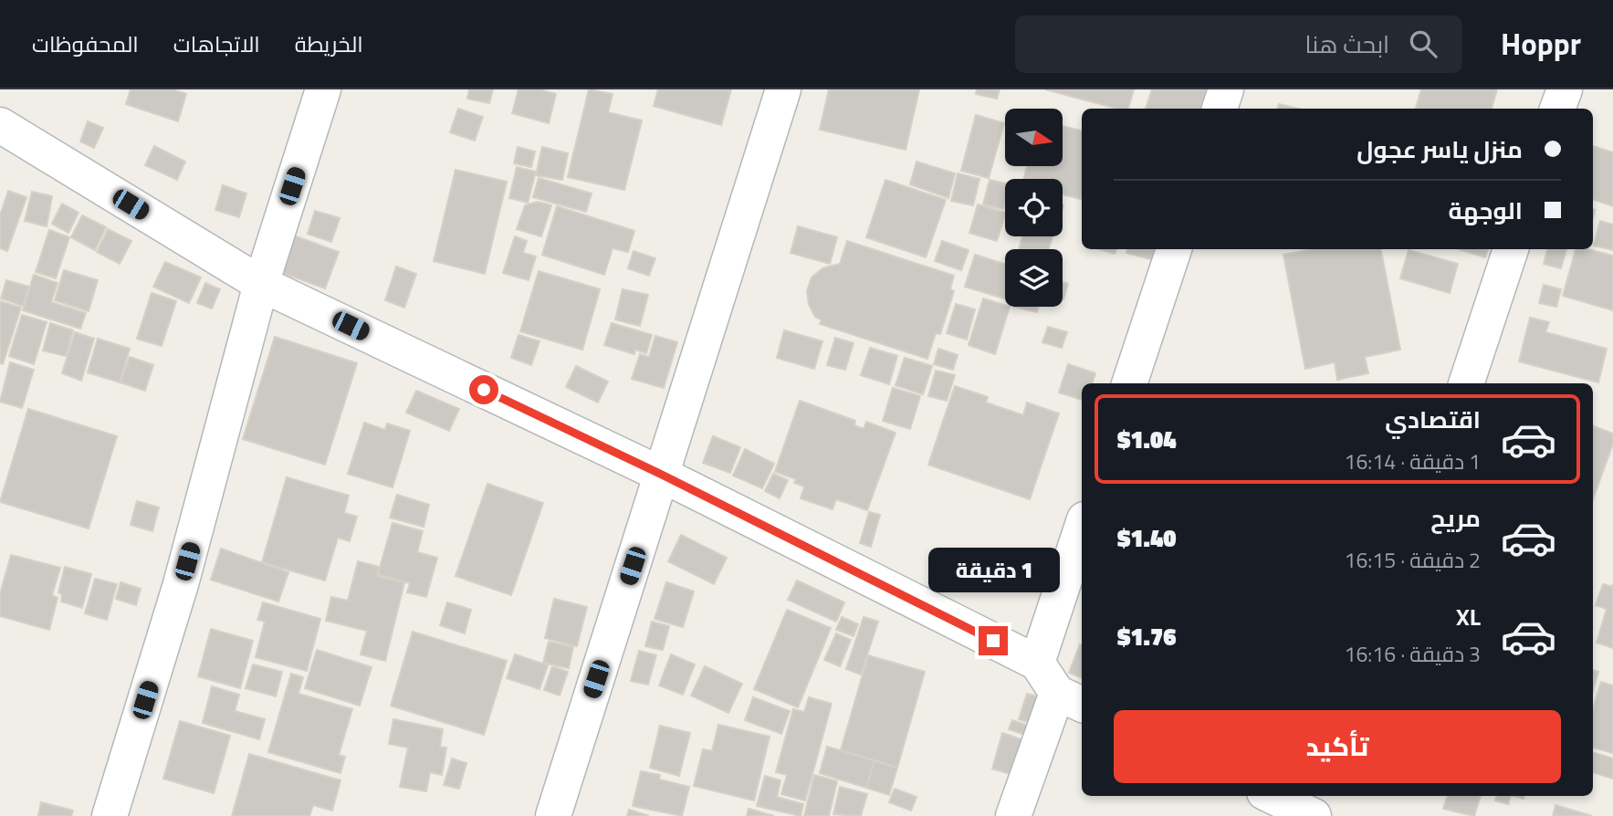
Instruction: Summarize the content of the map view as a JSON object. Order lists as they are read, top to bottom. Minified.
{"north":"right","page":{"header":"Hoppr","search":"ابحث هنا","nav":["الخريطة","الاتجاهات","المحفوظات"],"banner":["منزل ياسر عجول","الوجهة"],"list":[{"name":"اقتصادي","note":"1 دقيقة · 16:14","value":"$1.04"},{"name":"مريح","note":"2 دقيقة · 16:15","value":"$1.40"},{"name":"XL","note":"3 دقيقة · 16:16","value":"$1.76"}],"bubble":"1 دقيقة","buttons":"تأكيد"}}
